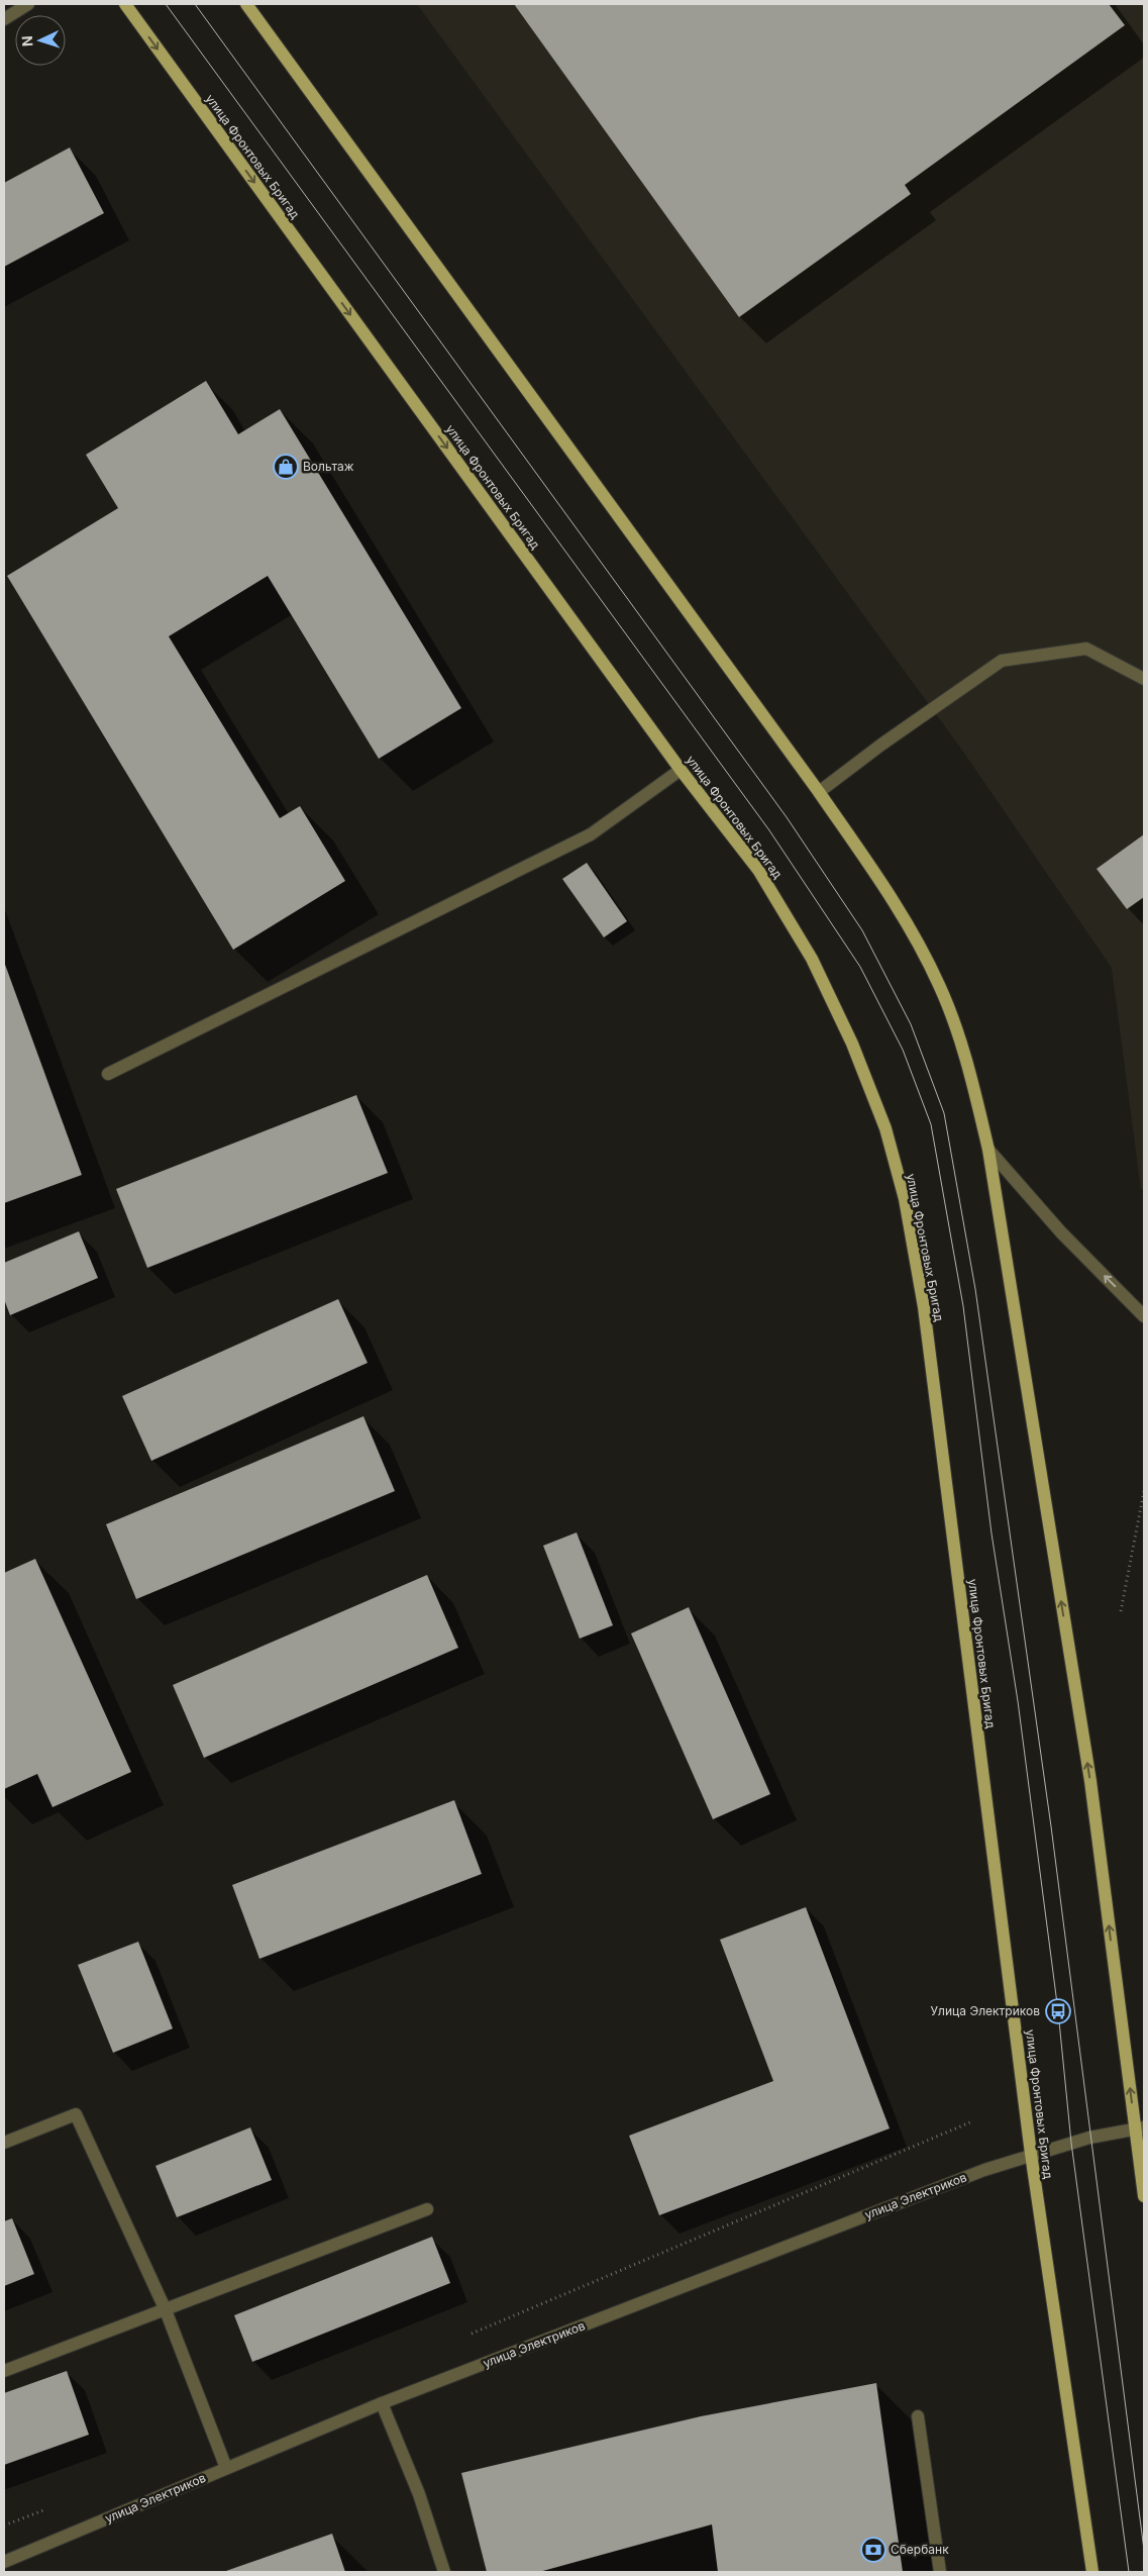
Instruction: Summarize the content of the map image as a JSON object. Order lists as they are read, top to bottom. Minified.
{"streets":{"main road":["улица Фронтовых Бригад"],"lane":["улица Электриков"]},"crossings":[["улица Фронтовых Бригад","улица Электриков"]],"places":{"shop":["Вольтаж"],"bus stop":["Улица Электриков"],"bank":["Сбербанк"]},"north":"left"}
